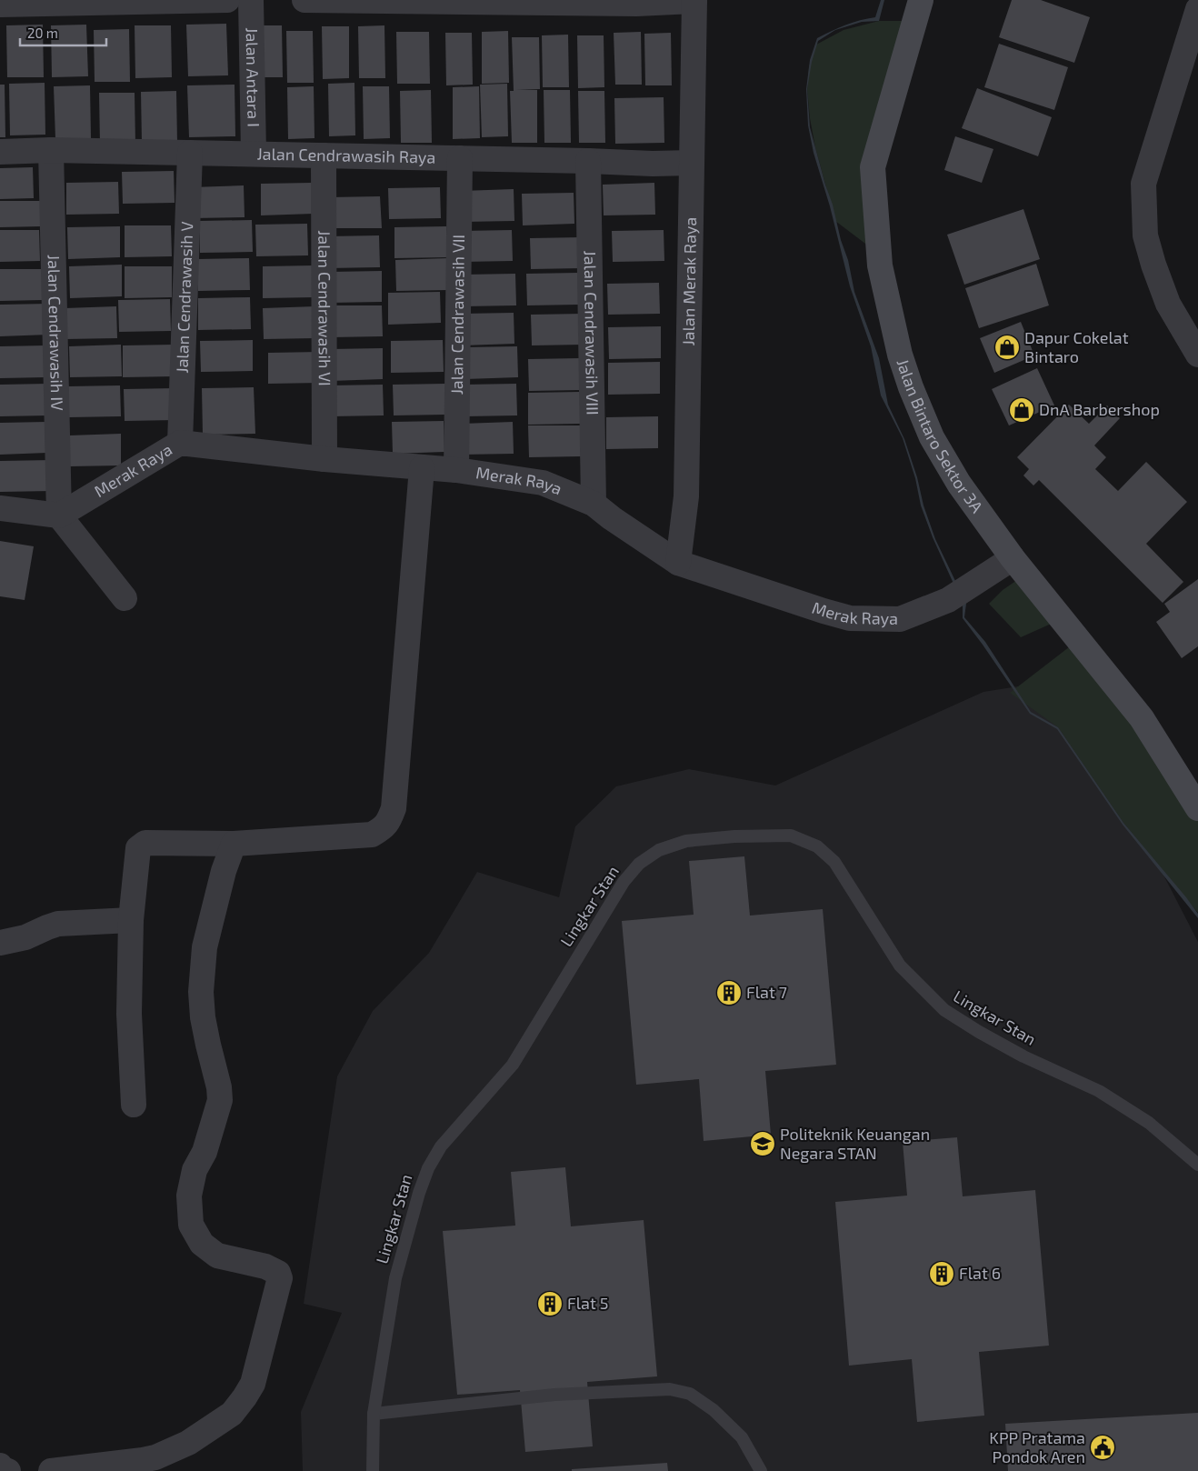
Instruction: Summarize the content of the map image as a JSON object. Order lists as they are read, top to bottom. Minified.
{"streets":{"main road":["Jalan Bintaro Sektor 3A"],"street":["Jalan Antara I","Jalan Cendrawasih Raya","Jalan Merak Raya","Jalan Cendrawasih V","Jalan Cendrawasih VI","Jalan Cendrawasih VII","Jalan Cendrawasih VIII","Jalan Cendrawasih IV","Merak Raya"],"lane":["Lingkar Stan"]},"crossings":[["Jalan Antara I","Jalan Cendrawasih Raya"],["Jalan Cendrawasih Raya","Jalan Merak Raya"],["Jalan Cendrawasih Raya","Jalan Cendrawasih V"],["Jalan Cendrawasih Raya","Jalan Cendrawasih VI"],["Jalan Cendrawasih Raya","Jalan Cendrawasih VII"],["Jalan Cendrawasih Raya","Jalan Cendrawasih VIII"],["Jalan Cendrawasih Raya","Jalan Cendrawasih IV"],["Jalan Merak Raya","Merak Raya"],["Jalan Cendrawasih V","Merak Raya"],["Jalan Cendrawasih VI","Merak Raya"],["Jalan Cendrawasih VII","Merak Raya"],["Jalan Cendrawasih VIII","Merak Raya"],["Jalan Cendrawasih IV","Merak Raya"],["Jalan Bintaro Sektor 3A","Merak Raya"]],"places":{"shop":["Dapur Cokelat Bintaro","DnA Barbershop"],"building":["Flat 7","Flat 6","Flat 5"],"school or university":["Politeknik Keuangan Negara STAN"],"public building":["KPP Pratama Pondok Aren"]},"scale_bar":"20 m"}
